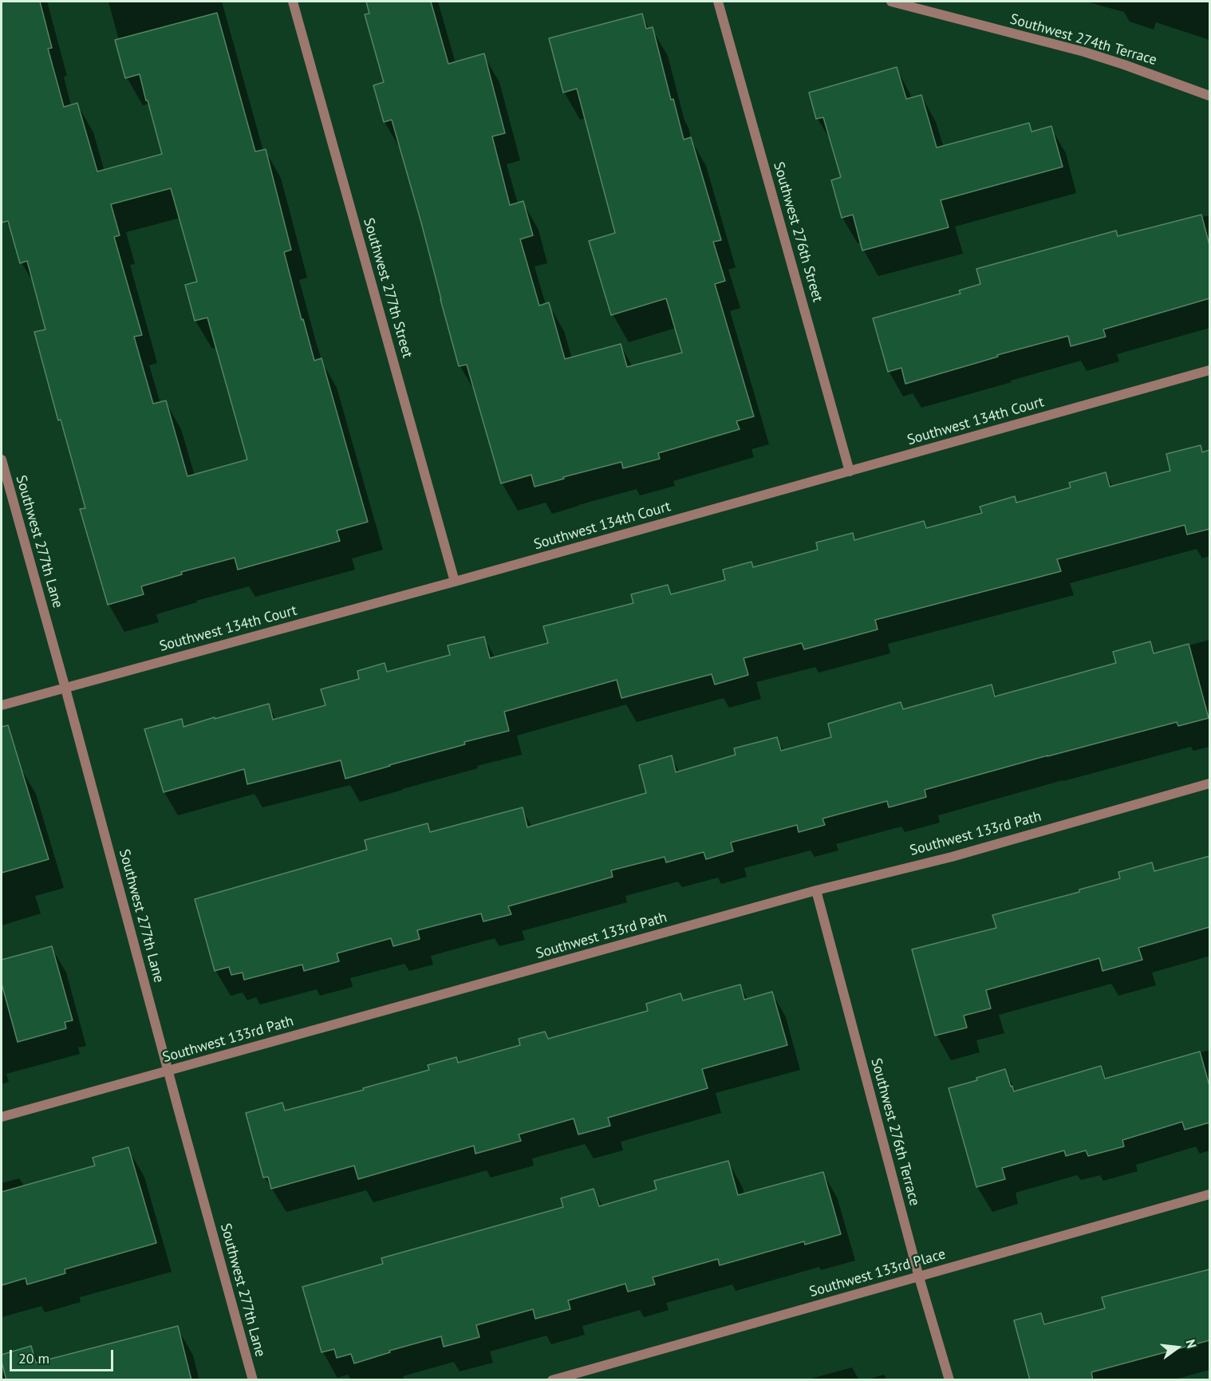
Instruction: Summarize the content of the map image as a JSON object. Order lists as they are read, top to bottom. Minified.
{"streets":{"street":["Southwest 274th Terrace","Southwest 276th Street","Southwest 277th Street","Southwest 134th Court","Southwest 277th Lane","Southwest 133rd Path","Southwest 276th Terrace","Southwest 133rd Place"]},"crossings":[["Southwest 276th Street","Southwest 134th Court"],["Southwest 277th Street","Southwest 134th Court"],["Southwest 134th Court","Southwest 277th Lane"],["Southwest 277th Lane","Southwest 133rd Path"],["Southwest 133rd Path","Southwest 276th Terrace"],["Southwest 276th Terrace","Southwest 133rd Place"]],"scale_bar":"20 m","north":"right"}
